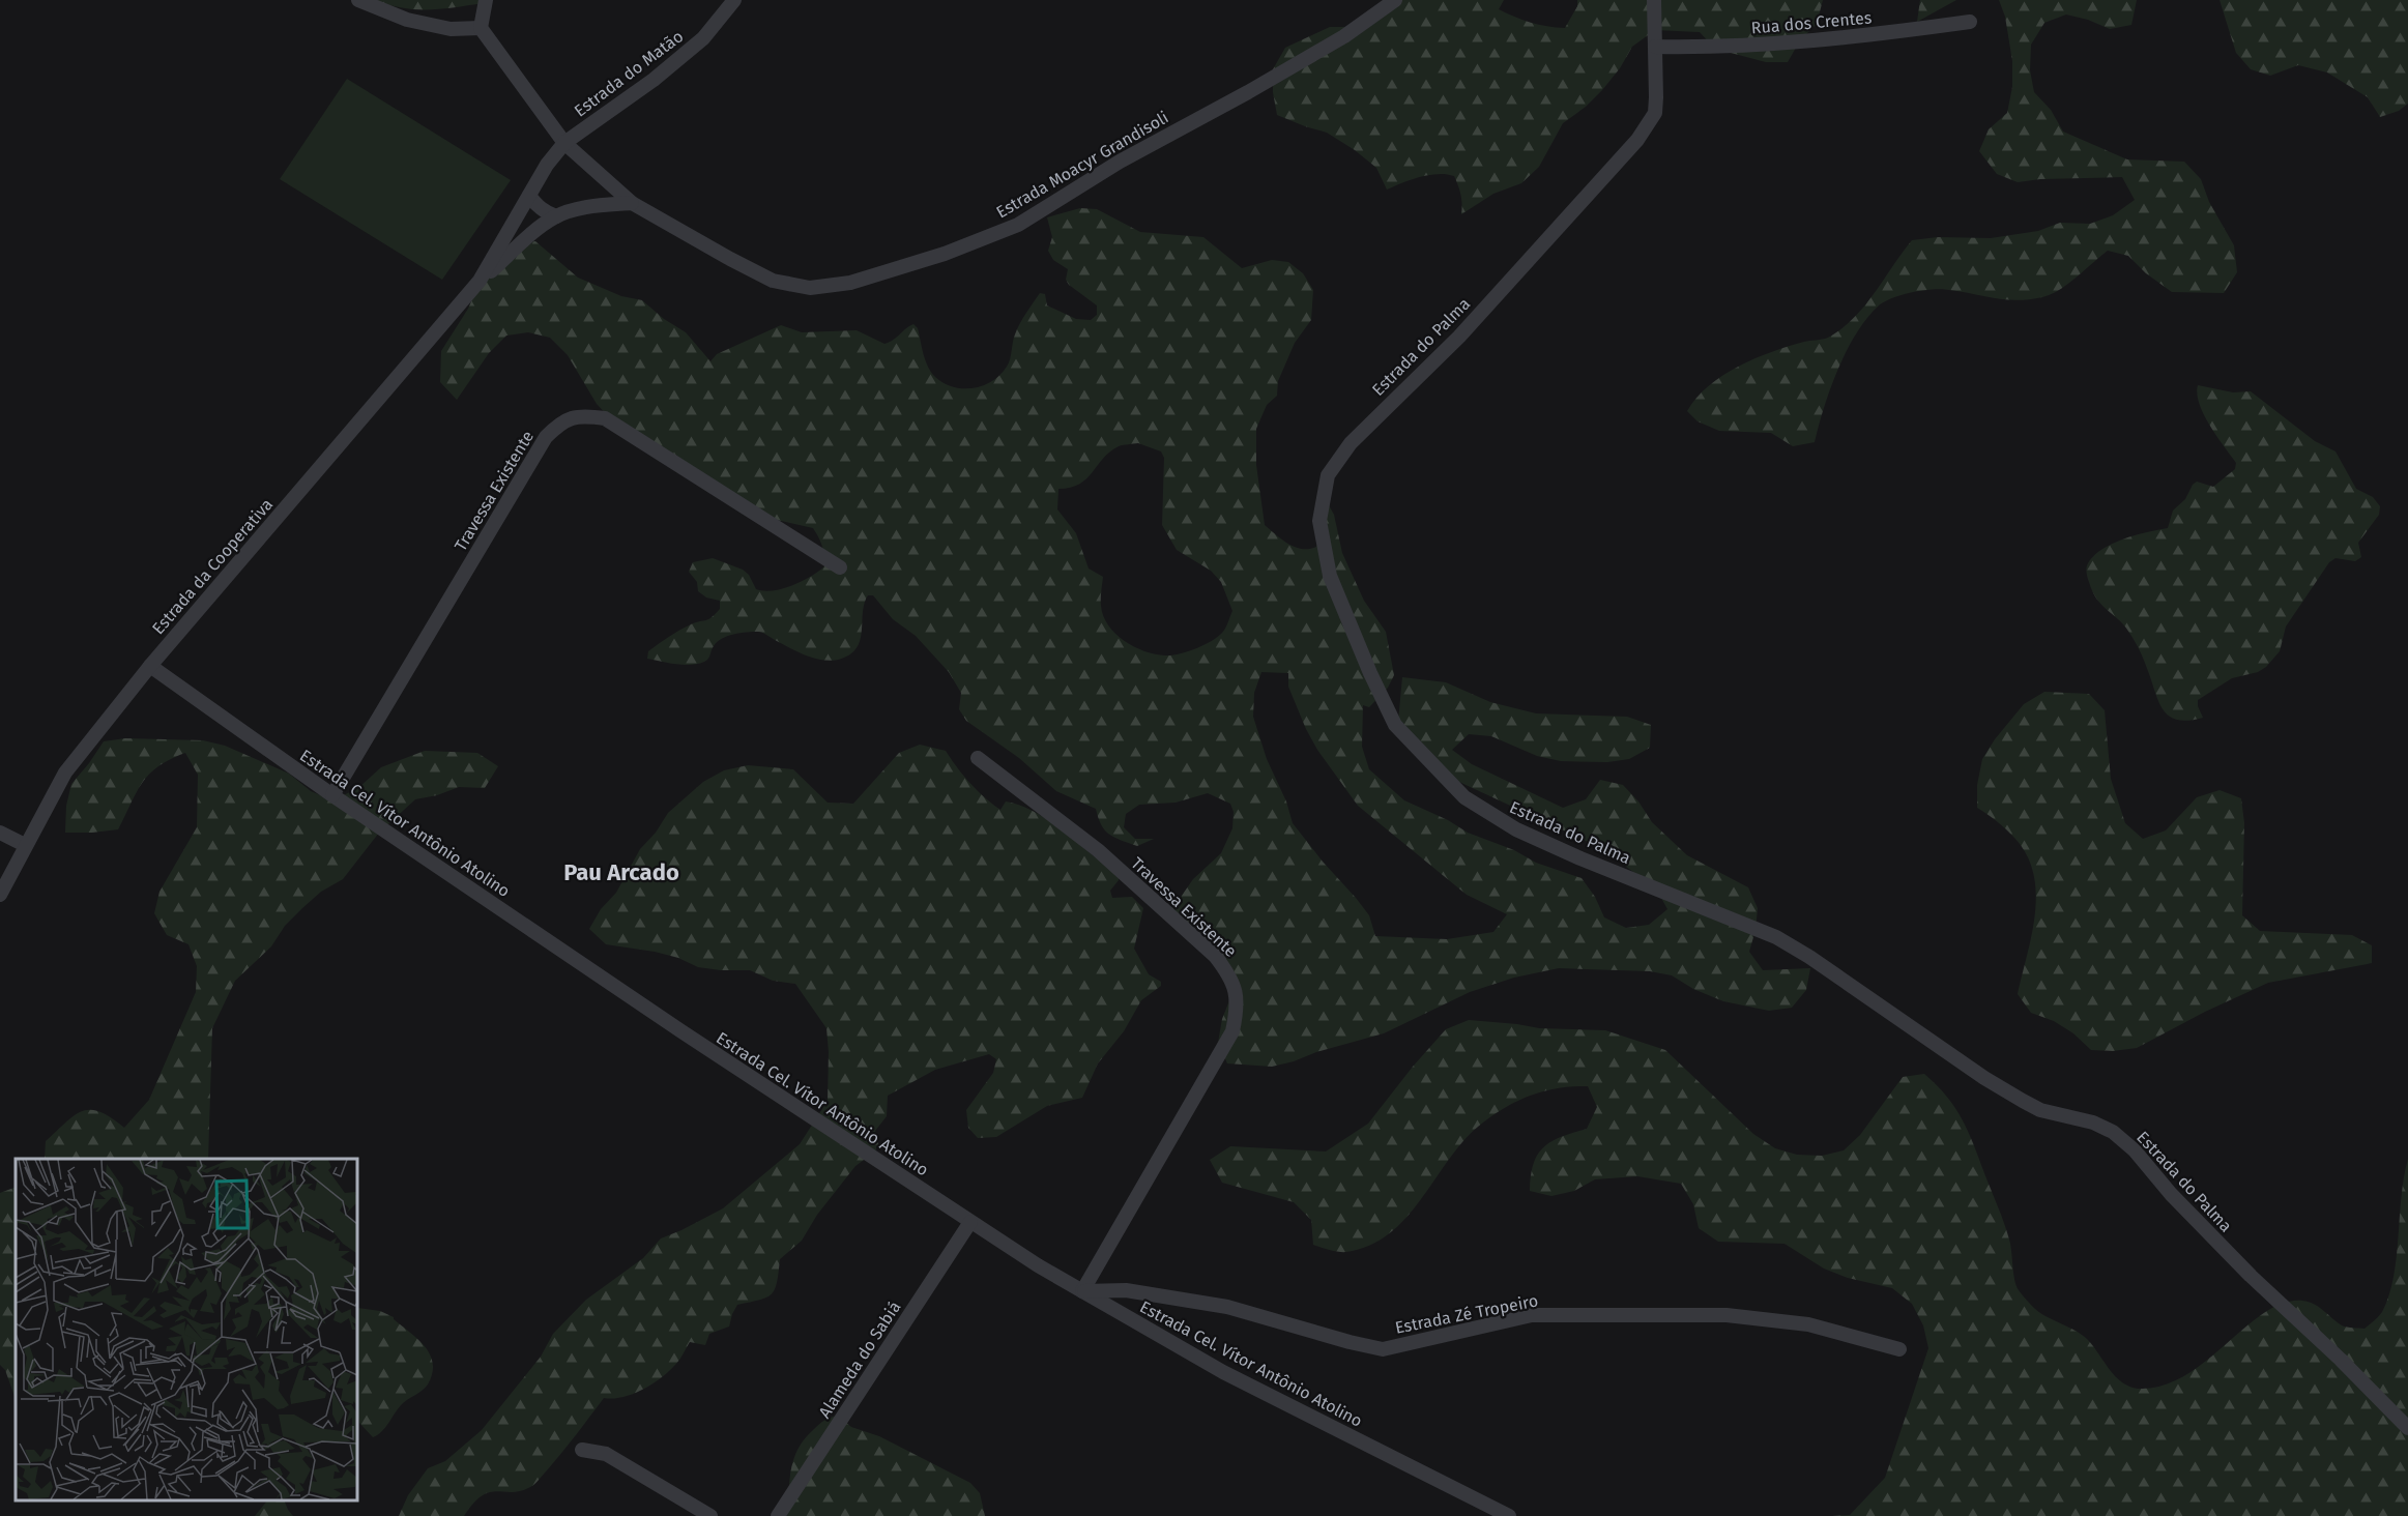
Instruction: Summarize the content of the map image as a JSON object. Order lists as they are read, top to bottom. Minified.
{"streets":{"street":["Rua dos Crentes","Estrada do Matão","Estrada Moacyr Grandisoli","Estrada do Palma","Travessa Existente","Estrada da Cooperativa","Estrada Cel. Vítor Antônio Atolino","Estrada Zé Tropeiro","Alameda do Sabiá"]},"crossings":[["Rua dos Crentes","Estrada do Palma"],["Estrada do Matão","Estrada Moacyr Grandisoli"],["Estrada do Matão","Estrada da Cooperativa"],["Travessa Existente","Estrada Cel. Vítor Antônio Atolino"],["Travessa Existente","Estrada Zé Tropeiro"],["Estrada da Cooperativa","Estrada Cel. Vítor Antônio Atolino"],["Estrada Cel. Vítor Antônio Atolino","Estrada Zé Tropeiro"],["Estrada Cel. Vítor Antônio Atolino","Alameda do Sabiá"]],"districts":["Pau Arcado"]}
